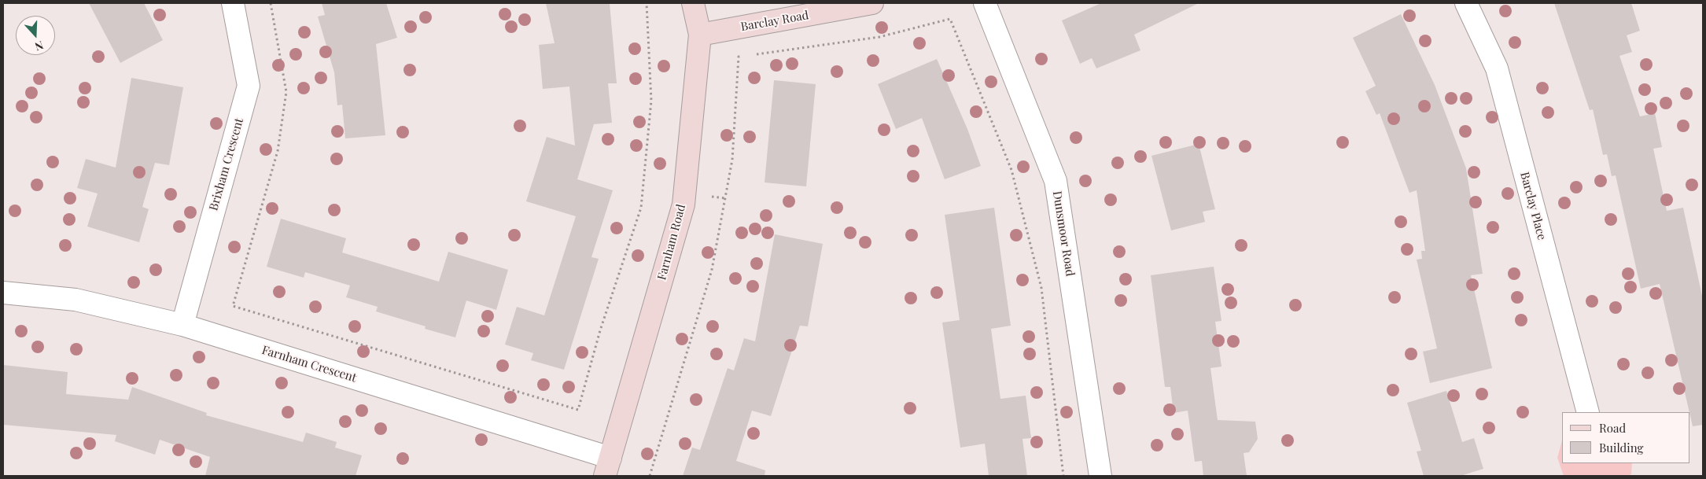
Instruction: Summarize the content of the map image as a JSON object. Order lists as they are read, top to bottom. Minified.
{"streets":{"street":["Barclay Road","Brixham Crescent","Barclay Place","Dunsmoor Road","Farnham Road","Farnham Crescent"]},"crossings":[["Barclay Road","Farnham Road"],["Brixham Crescent","Farnham Crescent"],["Farnham Road","Farnham Crescent"]],"legend":["Road","Building"],"north":"bottom"}
